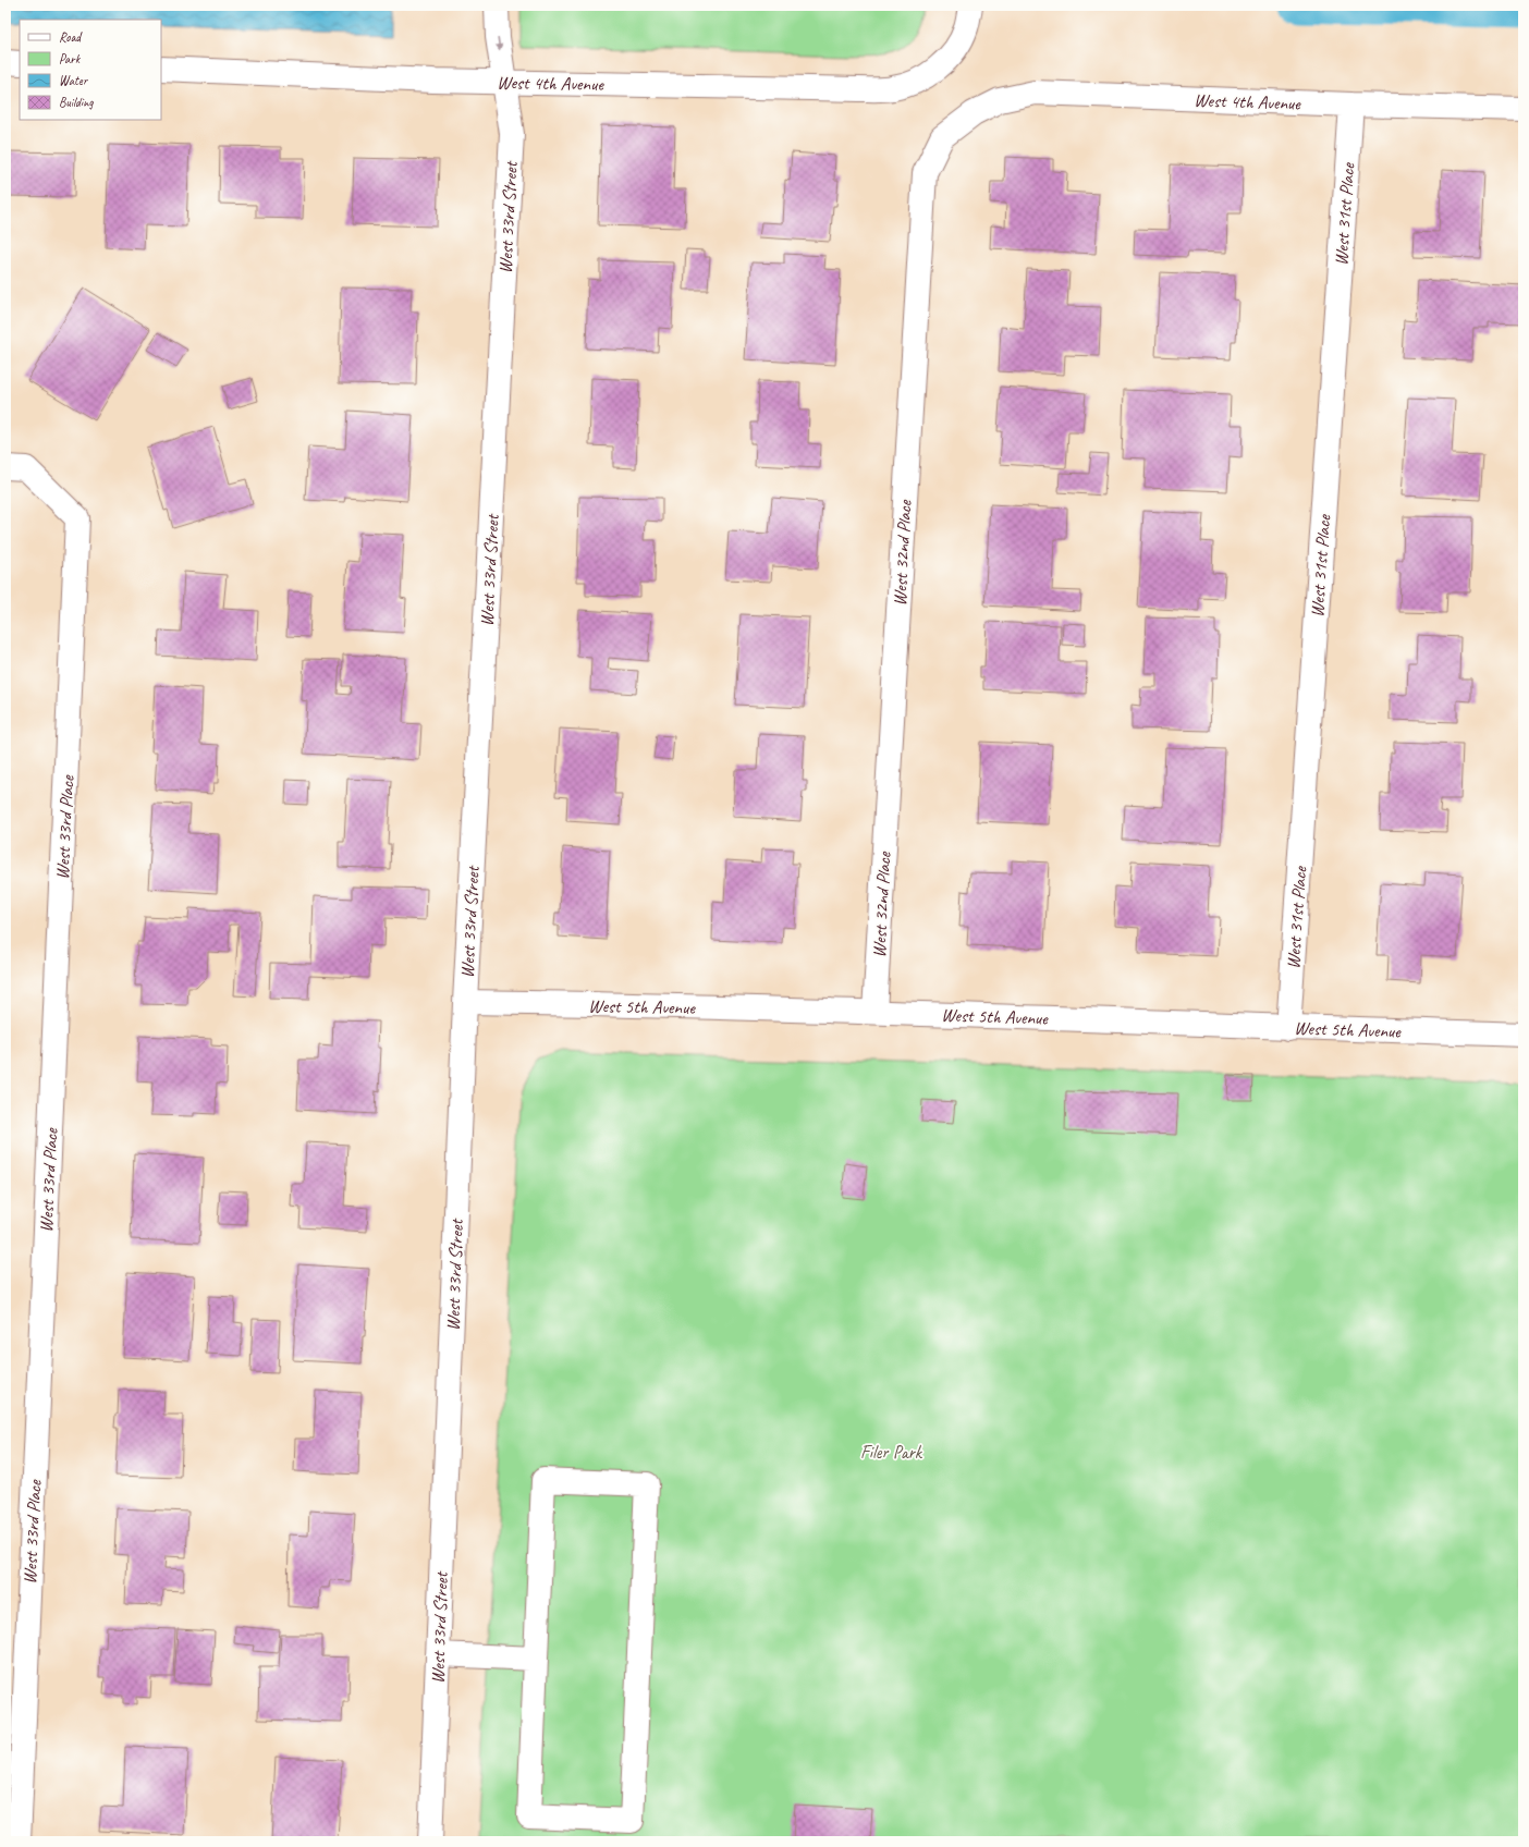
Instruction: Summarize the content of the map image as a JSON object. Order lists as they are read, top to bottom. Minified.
{"streets":{"street":["West 4th Avenue","West 31st Place","West 33rd Street","West 32nd Place","West 33rd Place","West 5th Avenue"]},"crossings":[["West 4th Avenue","West 31st Place"],["West 4th Avenue","West 33rd Street"],["West 4th Avenue","West 32nd Place"],["West 31st Place","West 5th Avenue"],["West 33rd Street","West 5th Avenue"],["West 32nd Place","West 5th Avenue"]],"parks":["Filer Park"],"legend":["Road","Park","Water","Building"]}
